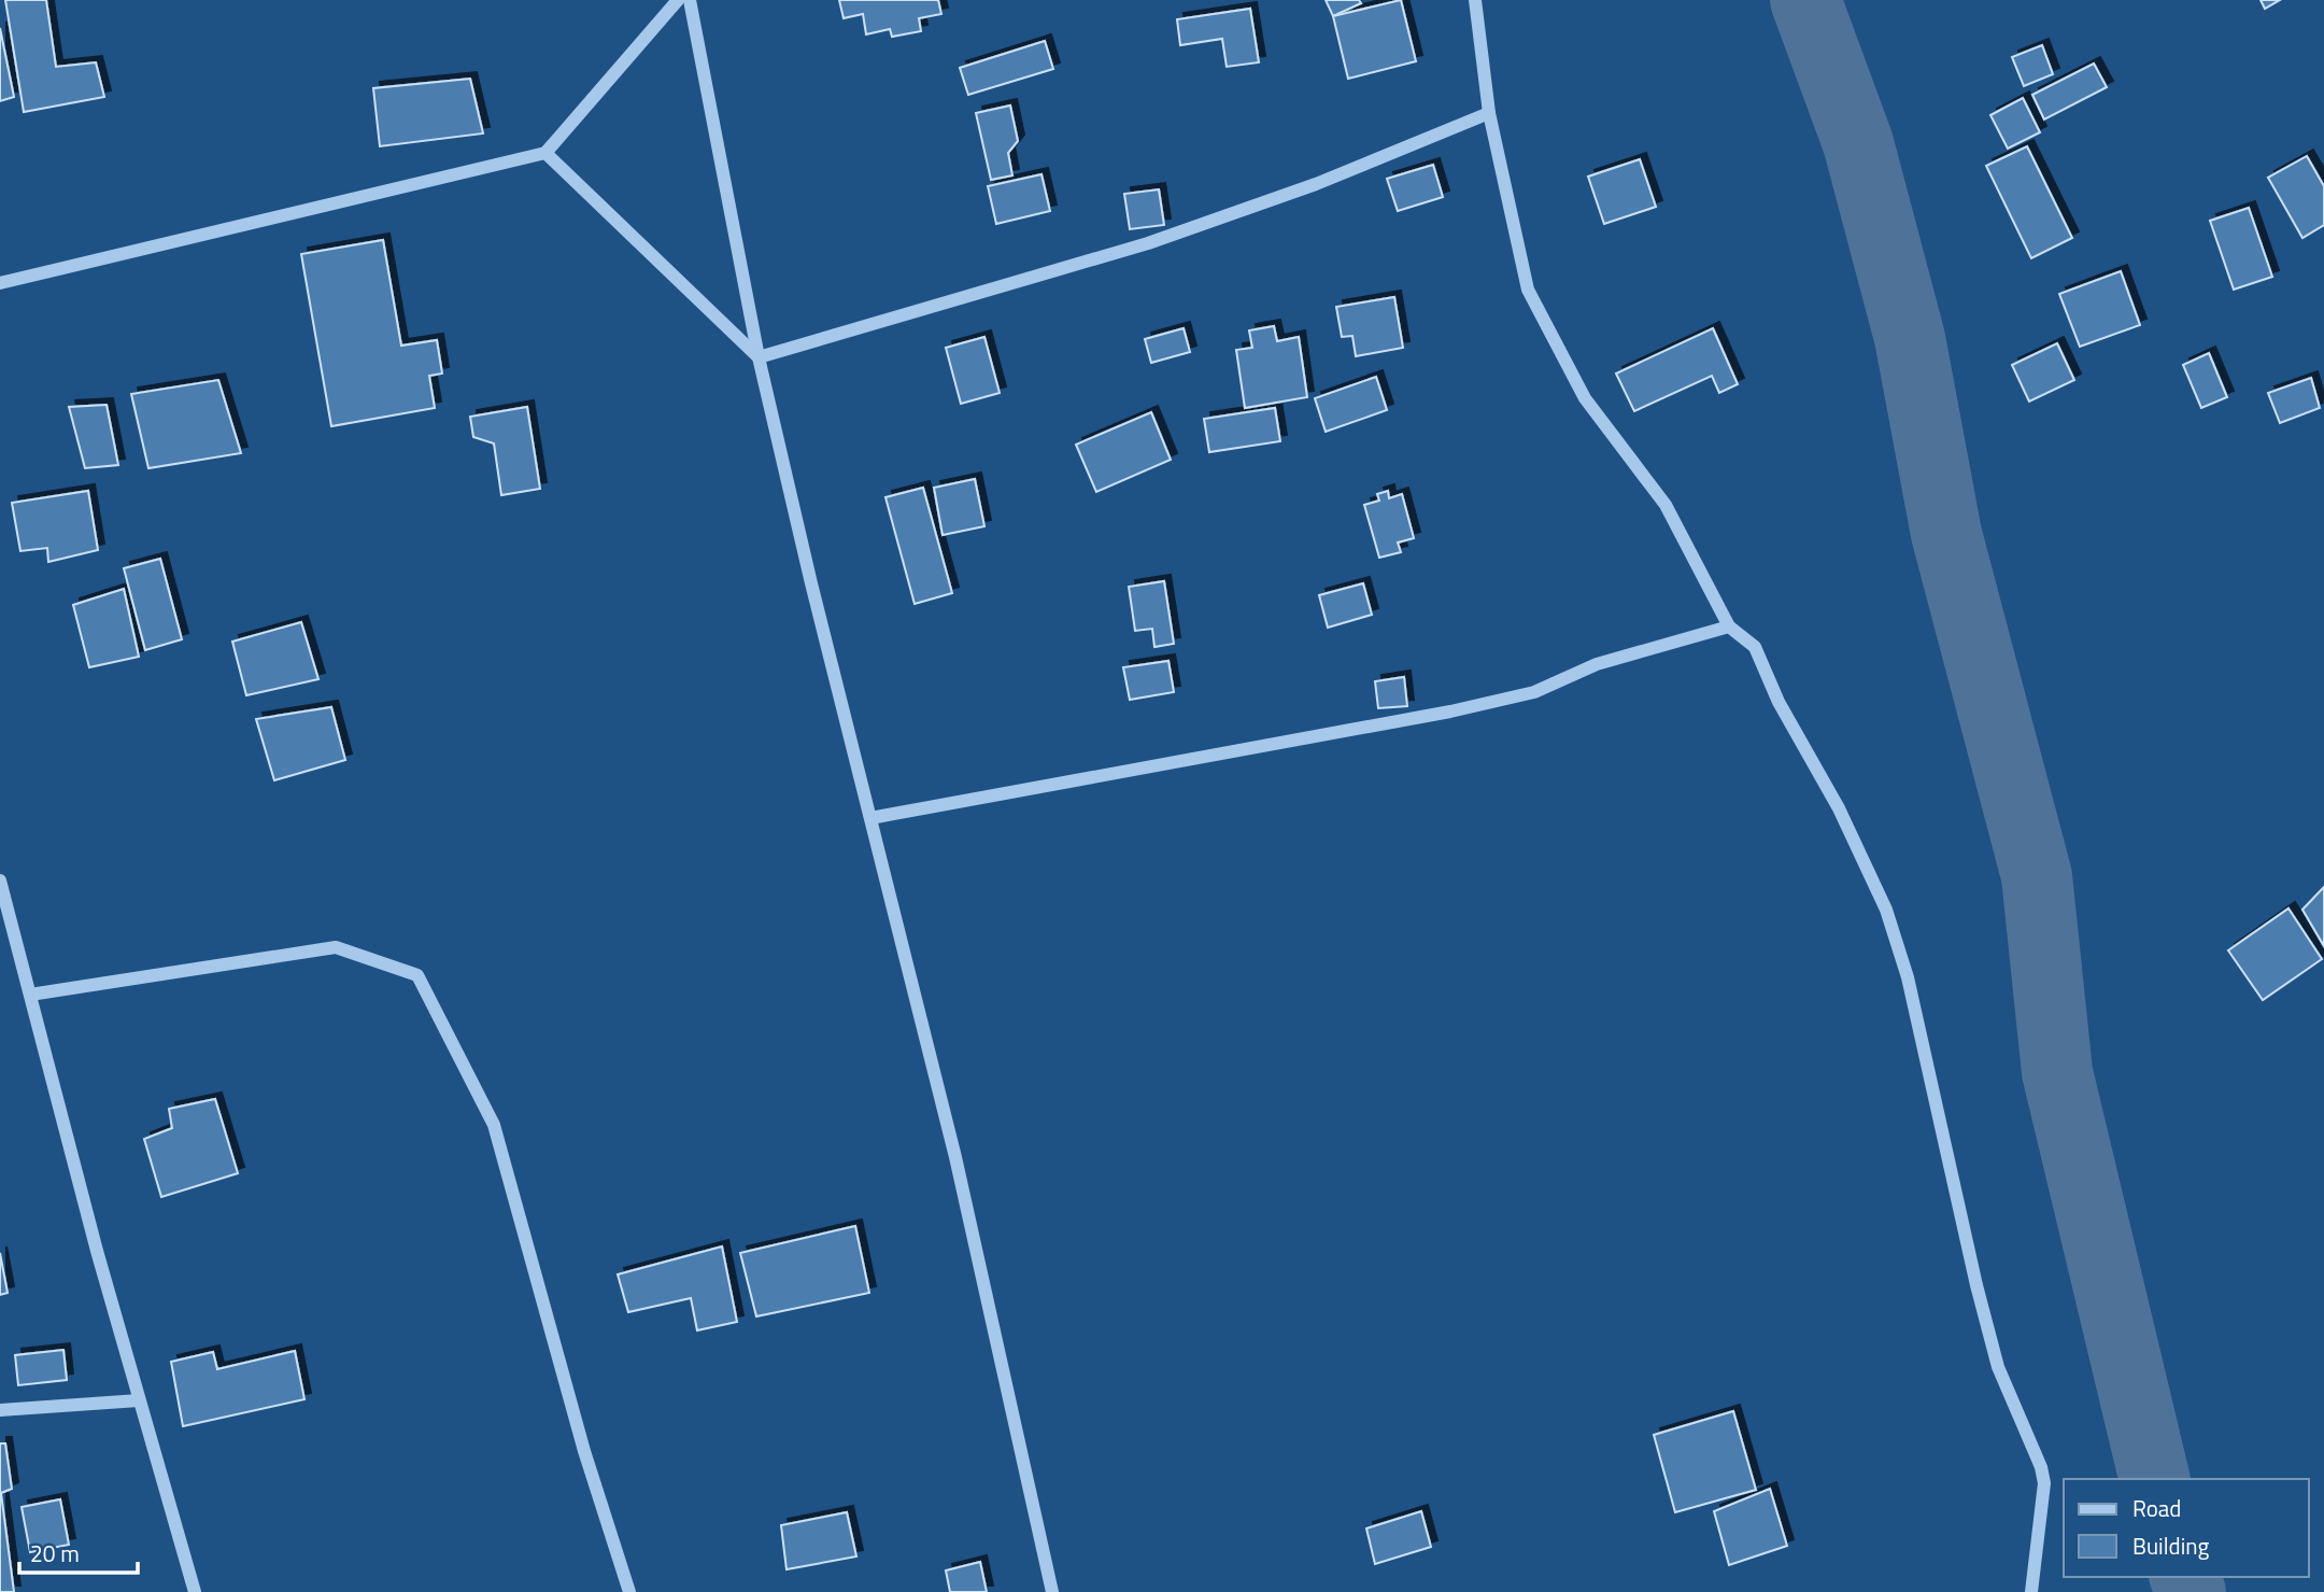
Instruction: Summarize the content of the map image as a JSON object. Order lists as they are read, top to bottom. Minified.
{"legend":["Road","Building"],"scale_bar":"20 m"}
